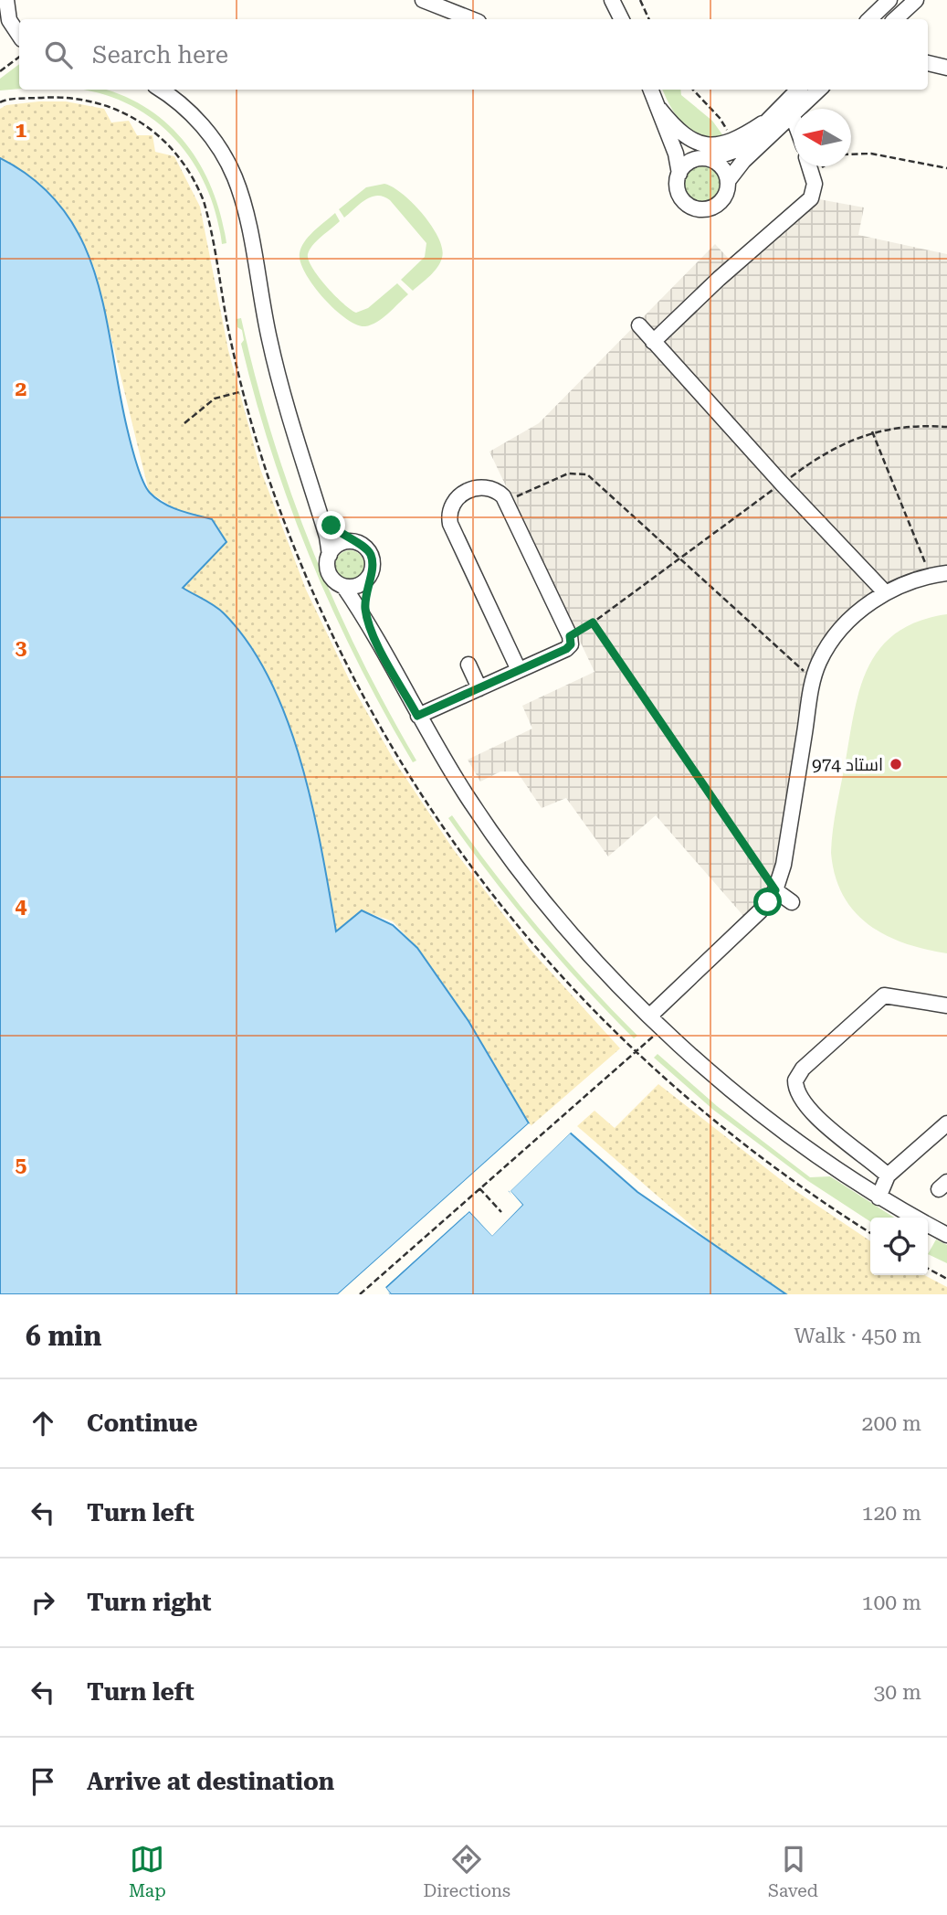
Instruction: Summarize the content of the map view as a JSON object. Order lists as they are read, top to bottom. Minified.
{"places":["استاد 974"],"north":"left","page":{"search":"Search here","heading":["6 min","Walk · 450 m"],"list":[["Continue","200 m"],["Turn left","120 m"],["Turn right","100 m"],["Turn left","30 m"],"Arrive at destination"],"nav":["Map","Directions","Saved"]},"grid":{"rows":["1","2","3","4","5"]}}
